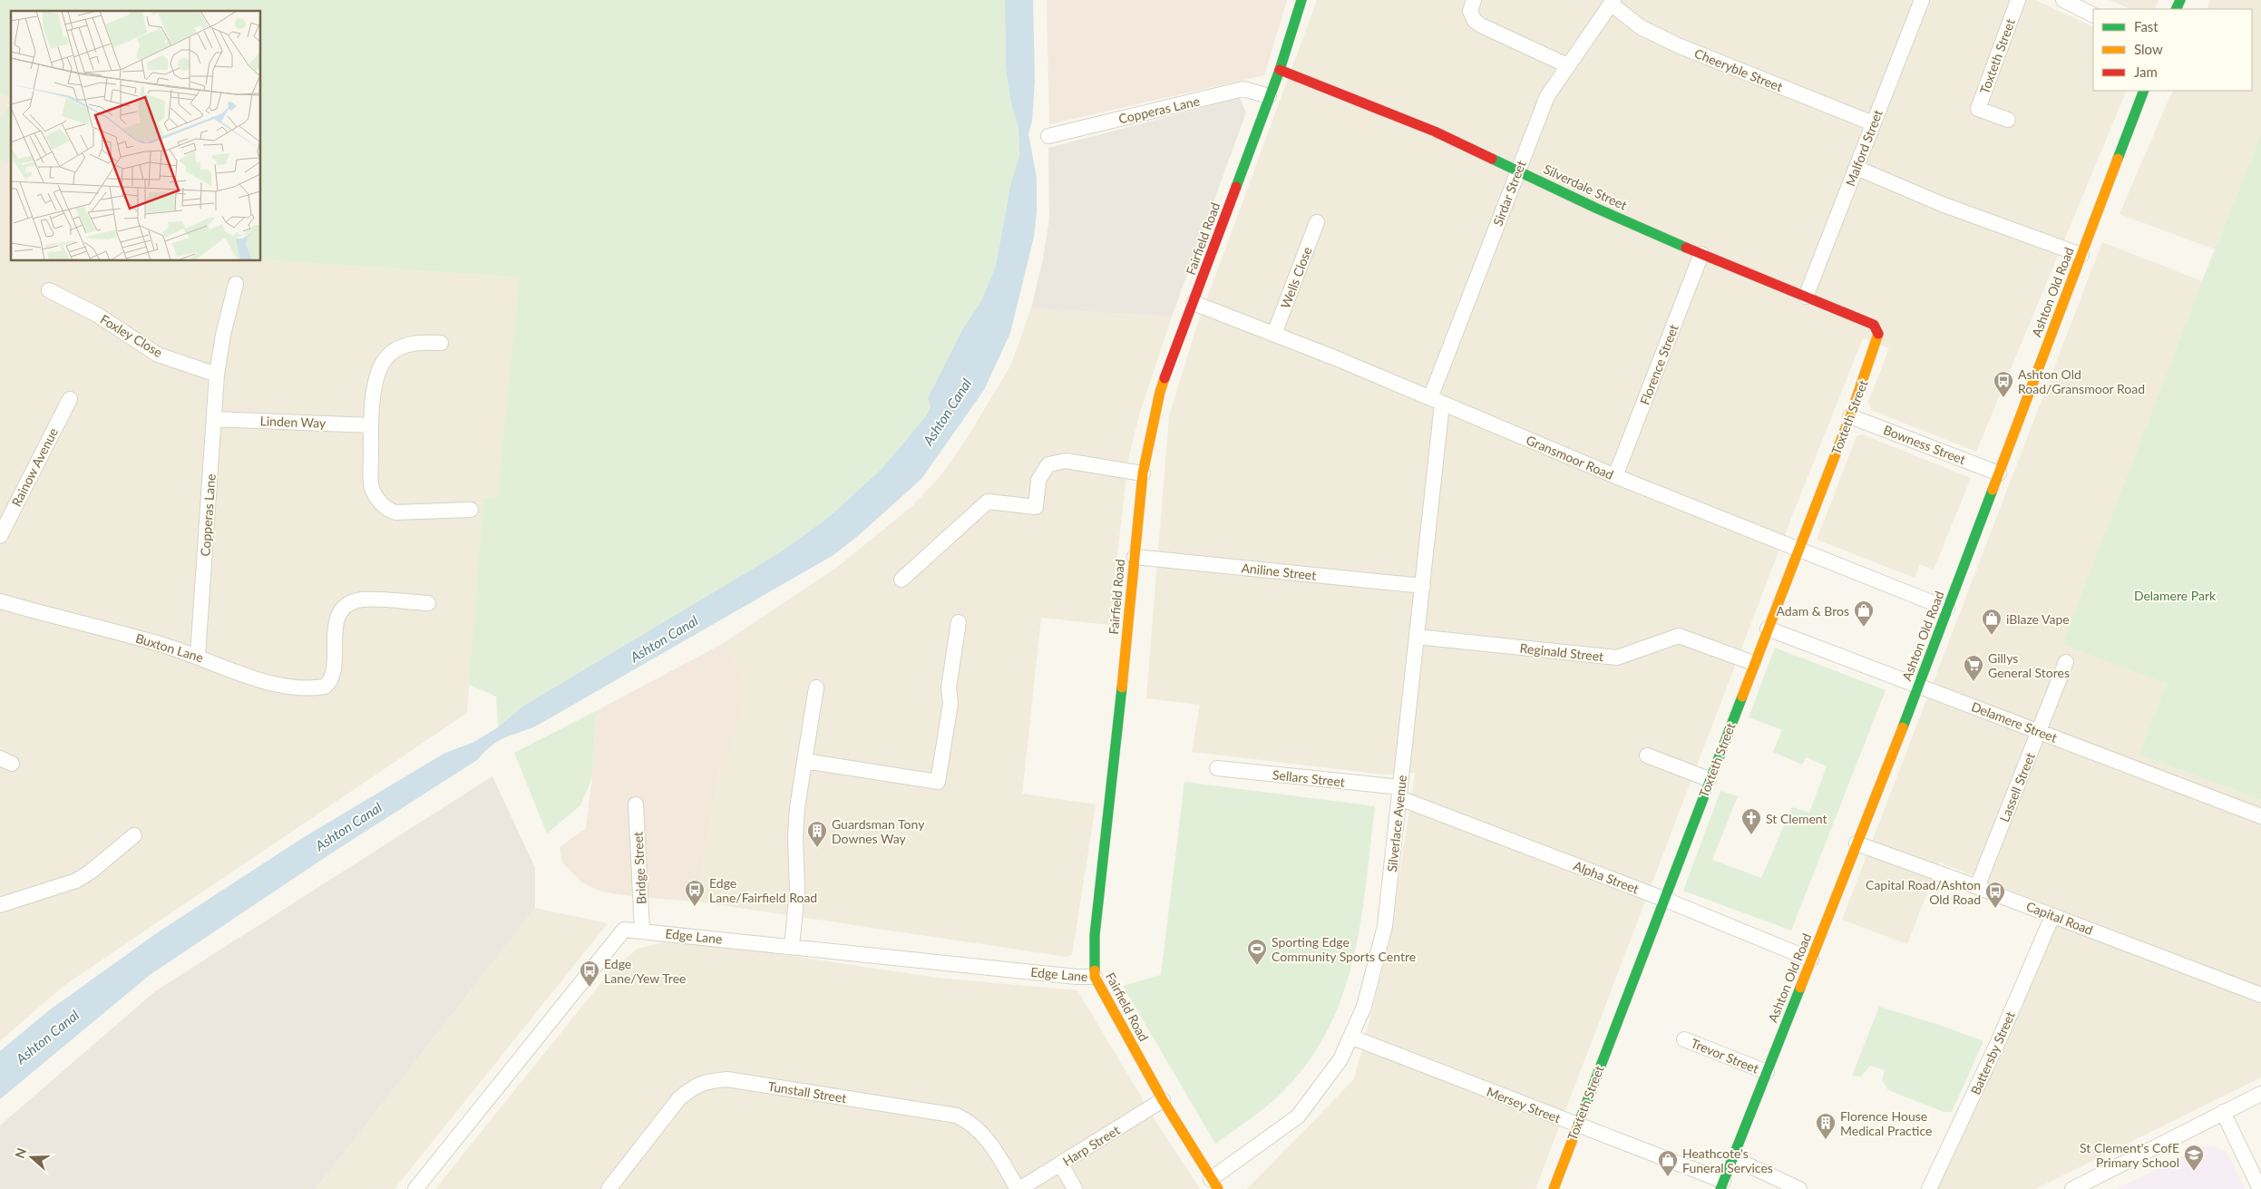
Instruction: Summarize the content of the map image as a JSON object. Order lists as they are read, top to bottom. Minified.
{"streets":{"main road":["Toxteth Street","Silverdale Street","Fairfield Road","Ashton Old Road"],"street":["Cheeryble Street","Copperas Lane","Malford Street","Sirdar Street","Wells Close","Foxley Close","Florence Street","Linden Way","Bowness Street","Gransmoor Road","Rainow Avenue","Aniline Street","Buxton Lane","Reginald Street","Delamere Street","Sellars Street","Lassell Street","Silverlace Avenue","Bridge Street","Alpha Street","Capital Road","Edge Lane","Battersby Street","Trevor Street","Tunstall Street","Mersey Street","Harp Street"]},"crossings":[["Toxteth Street","Silverdale Street"],["Toxteth Street","Bowness Street"],["Toxteth Street","Gransmoor Road"],["Toxteth Street","Reginald Street"],["Toxteth Street","Delamere Street"],["Toxteth Street","Alpha Street"],["Toxteth Street","Mersey Street"],["Cheeryble Street","Malford Street"],["Cheeryble Street","Sirdar Street"],["Copperas Lane","Fairfield Road"],["Copperas Lane","Foxley Close"],["Copperas Lane","Linden Way"],["Copperas Lane","Buxton Lane"],["Malford Street","Silverdale Street"],["Silverdale Street","Sirdar Street"],["Silverdale Street","Fairfield Road"],["Silverdale Street","Florence Street"],["Sirdar Street","Gransmoor Road"],["Sirdar Street","Silverlace Avenue"],["Fairfield Road","Gransmoor Road"],["Fairfield Road","Aniline Street"],["Fairfield Road","Silverlace Avenue"],["Fairfield Road","Edge Lane"],["Fairfield Road","Harp Street"],["Wells Close","Gransmoor Road"],["Ashton Old Road","Bowness Street"],["Ashton Old Road","Gransmoor Road"],["Ashton Old Road","Delamere Street"],["Ashton Old Road","Alpha Street"],["Ashton Old Road","Capital Road"],["Ashton Old Road","Trevor Street"],["Ashton Old Road","Mersey Street"],["Florence Street","Gransmoor Road"],["Gransmoor Road","Silverlace Avenue"],["Aniline Street","Silverlace Avenue"],["Reginald Street","Silverlace Avenue"],["Delamere Street","Lassell Street"],["Sellars Street","Silverlace Avenue"],["Sellars Street","Alpha Street"],["Lassell Street","Capital Road"],["Silverlace Avenue","Alpha Street"],["Silverlace Avenue","Mersey Street"],["Bridge Street","Edge Lane"],["Capital Road","Battersby Street"],["Tunstall Street","Harp Street"]],"water":["Ashton Canal"],"parks":["Delamere Park"],"places":{"bus stop":["Ashton Old Road/Gransmoor Road","Edge Lane/Fairfield Road","Capital Road/Ashton Old Road","Edge Lane/Yew Tree"],"shop":["Adam & Bros","iBlaze Vape","Heathcote's Funeral Services"],"supermarket":["Gillys General Stores"],"church":["St Clement"],"building":["Guardsman Tony Downes Way","Florence House Medical Practice"],"sports":["Sporting Edge Community Sports Centre"],"school or university":["St Clement's CofE Primary School"]},"legend":["Fast","Slow","Jam"],"north":"left"}
